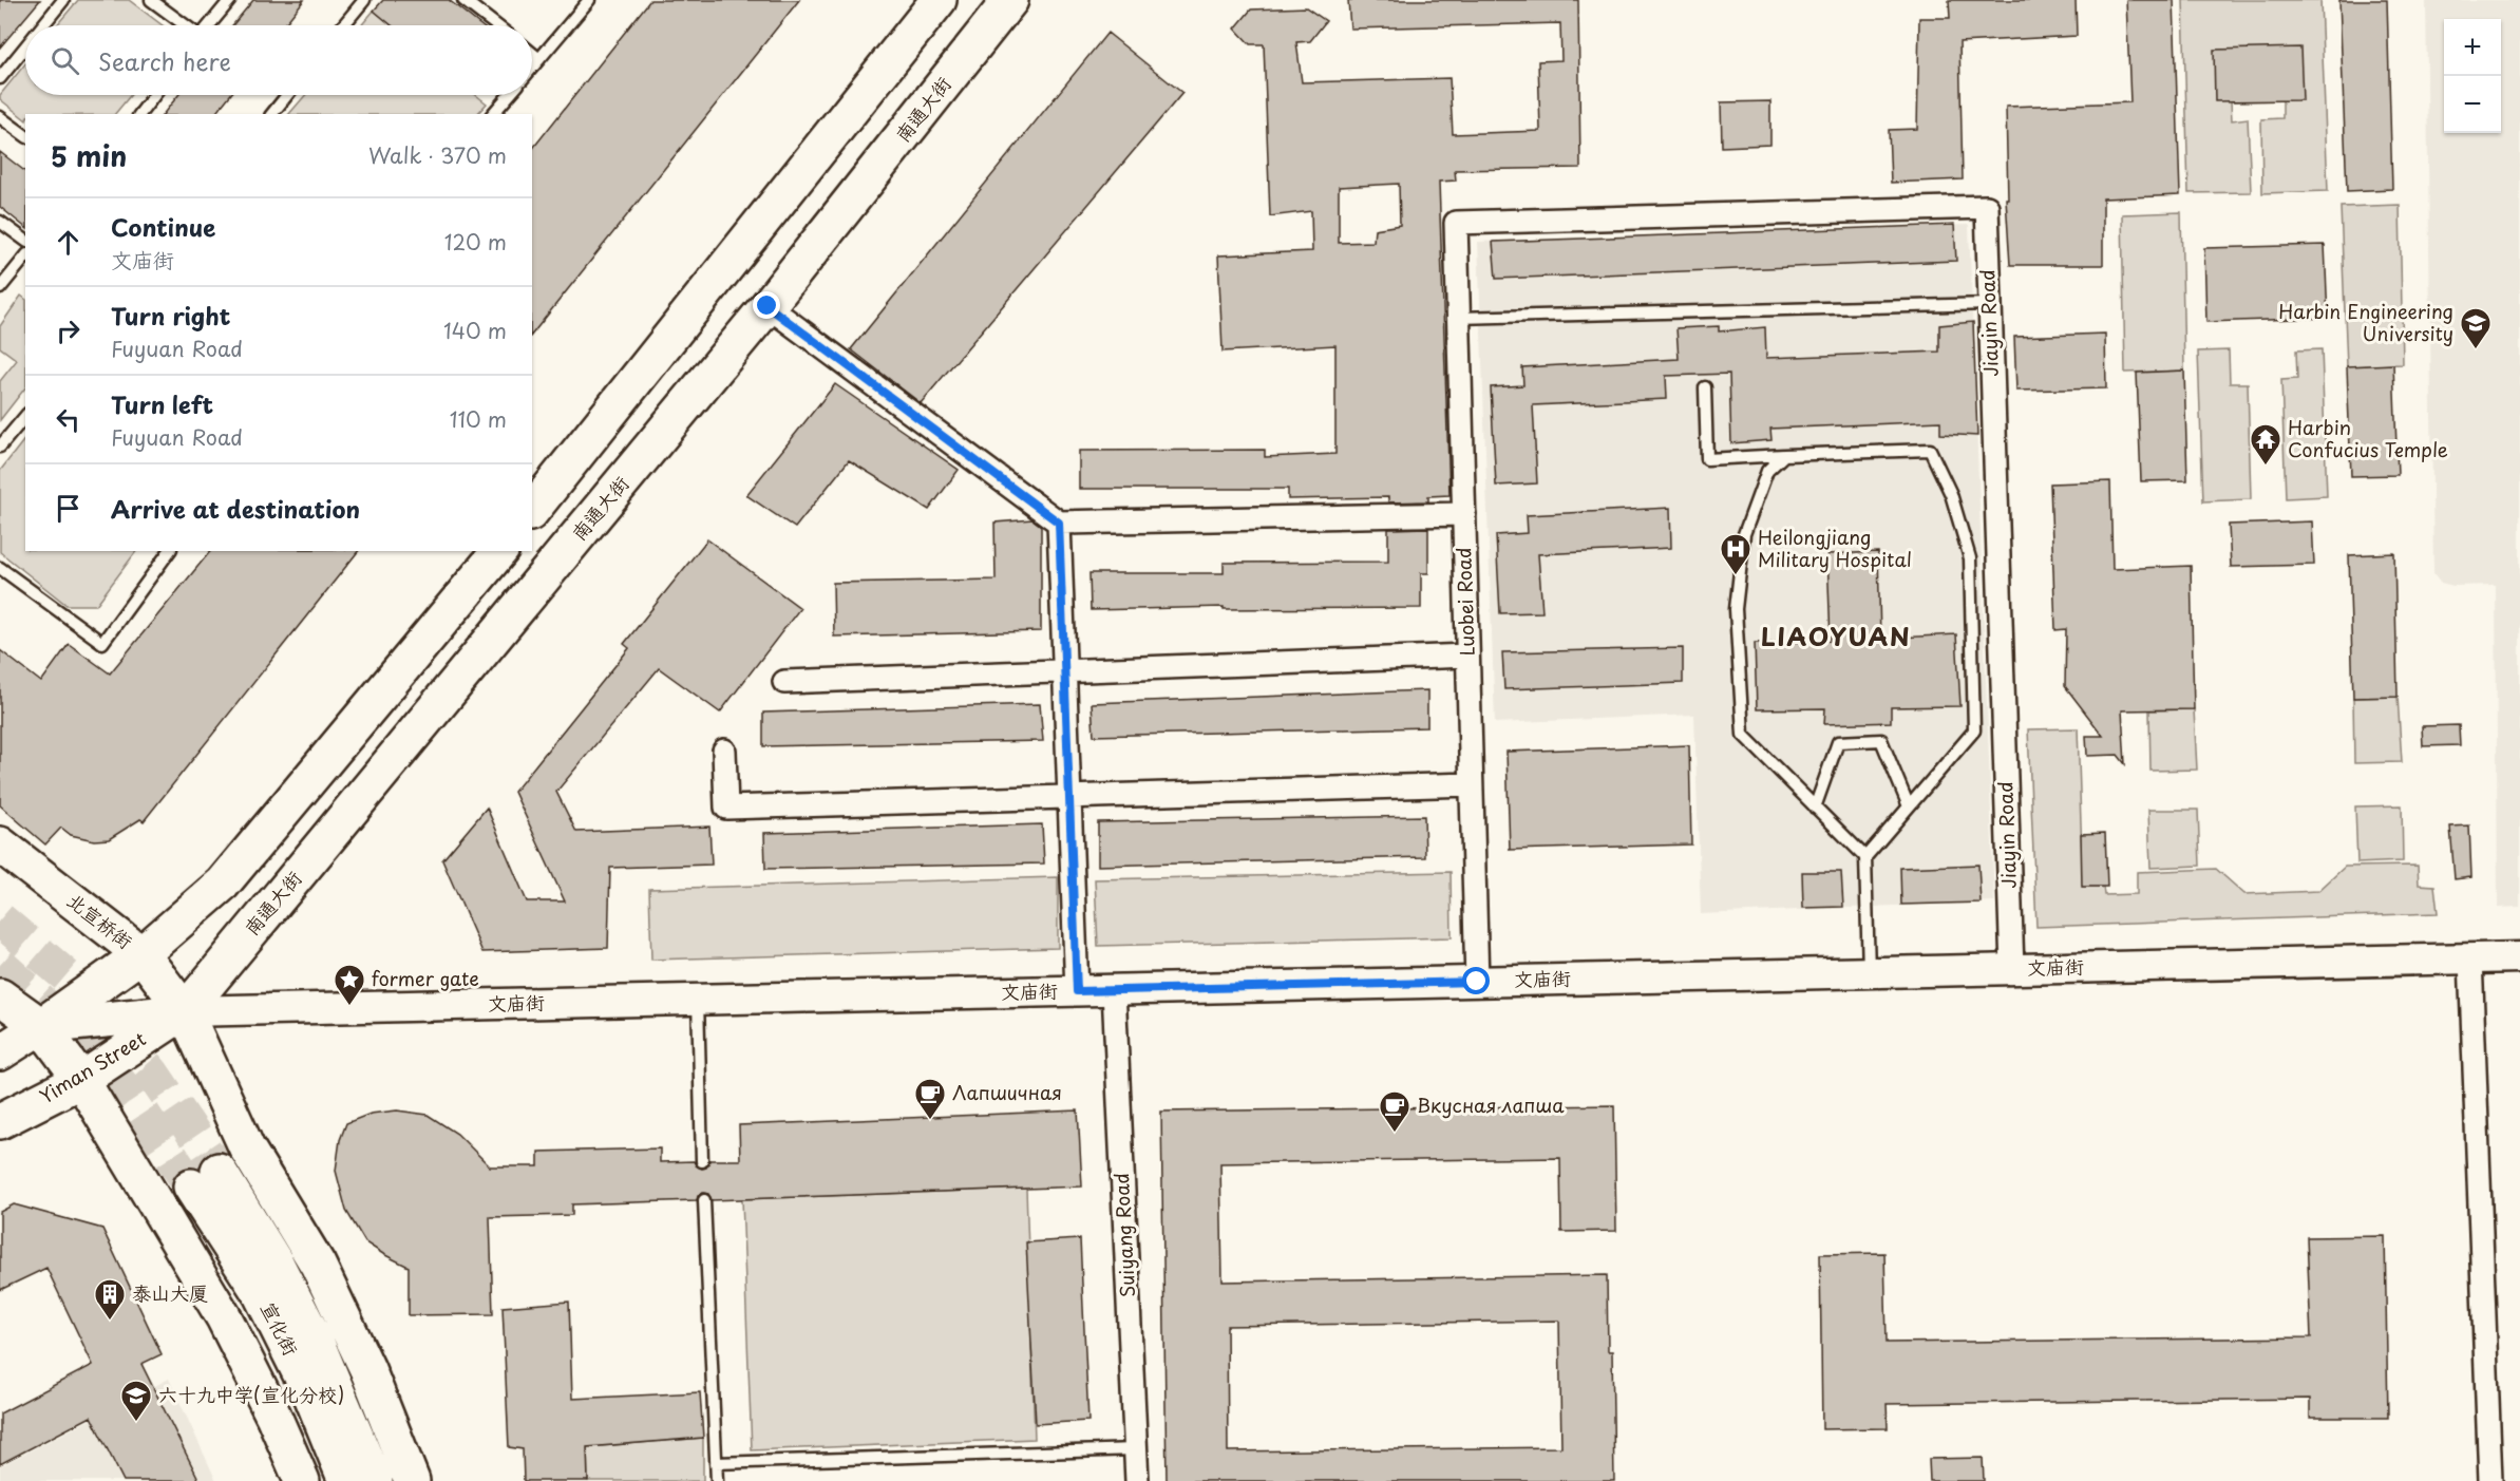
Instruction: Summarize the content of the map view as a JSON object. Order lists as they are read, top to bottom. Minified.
{"streets":{"main road":["南通大街","北宣桥街","文庙街","Yiman Street","宣化街"],"street":["Jiayin Road","Luobei Road","Suiyang Road"]},"crossings":[["南通大街","北宣桥街"],["南通大街","文庙街"],["南通大街","Yiman Street"],["Jiayin Road","Luobei Road"],["Jiayin Road","文庙街"],["Luobei Road","文庙街"],["北宣桥街","文庙街"],["北宣桥街","Yiman Street"],["文庙街","Yiman Street"],["文庙街","Suiyang Road"]],"districts":["LIAOYUAN"],"places":{"school or university":["Harbin Engineering University","六十九中学(宣化分校)"],"temple":["Harbin Confucius Temple"],"hospital":["Heilongjiang Military Hospital"],"place":["former gate"],"cafe":["Лапшичная","Вкусная лапша"],"building":["泰山大厦"]},"page":{"map_buttons":["+","−"],"search":"Search here","heading":["5 min","Walk · 370 m"],"list":[["Continue","文庙街","120 m"],["Turn right","Fuyuan Road","140 m"],["Turn left","Fuyuan Road","110 m"],"Arrive at destination"]}}
